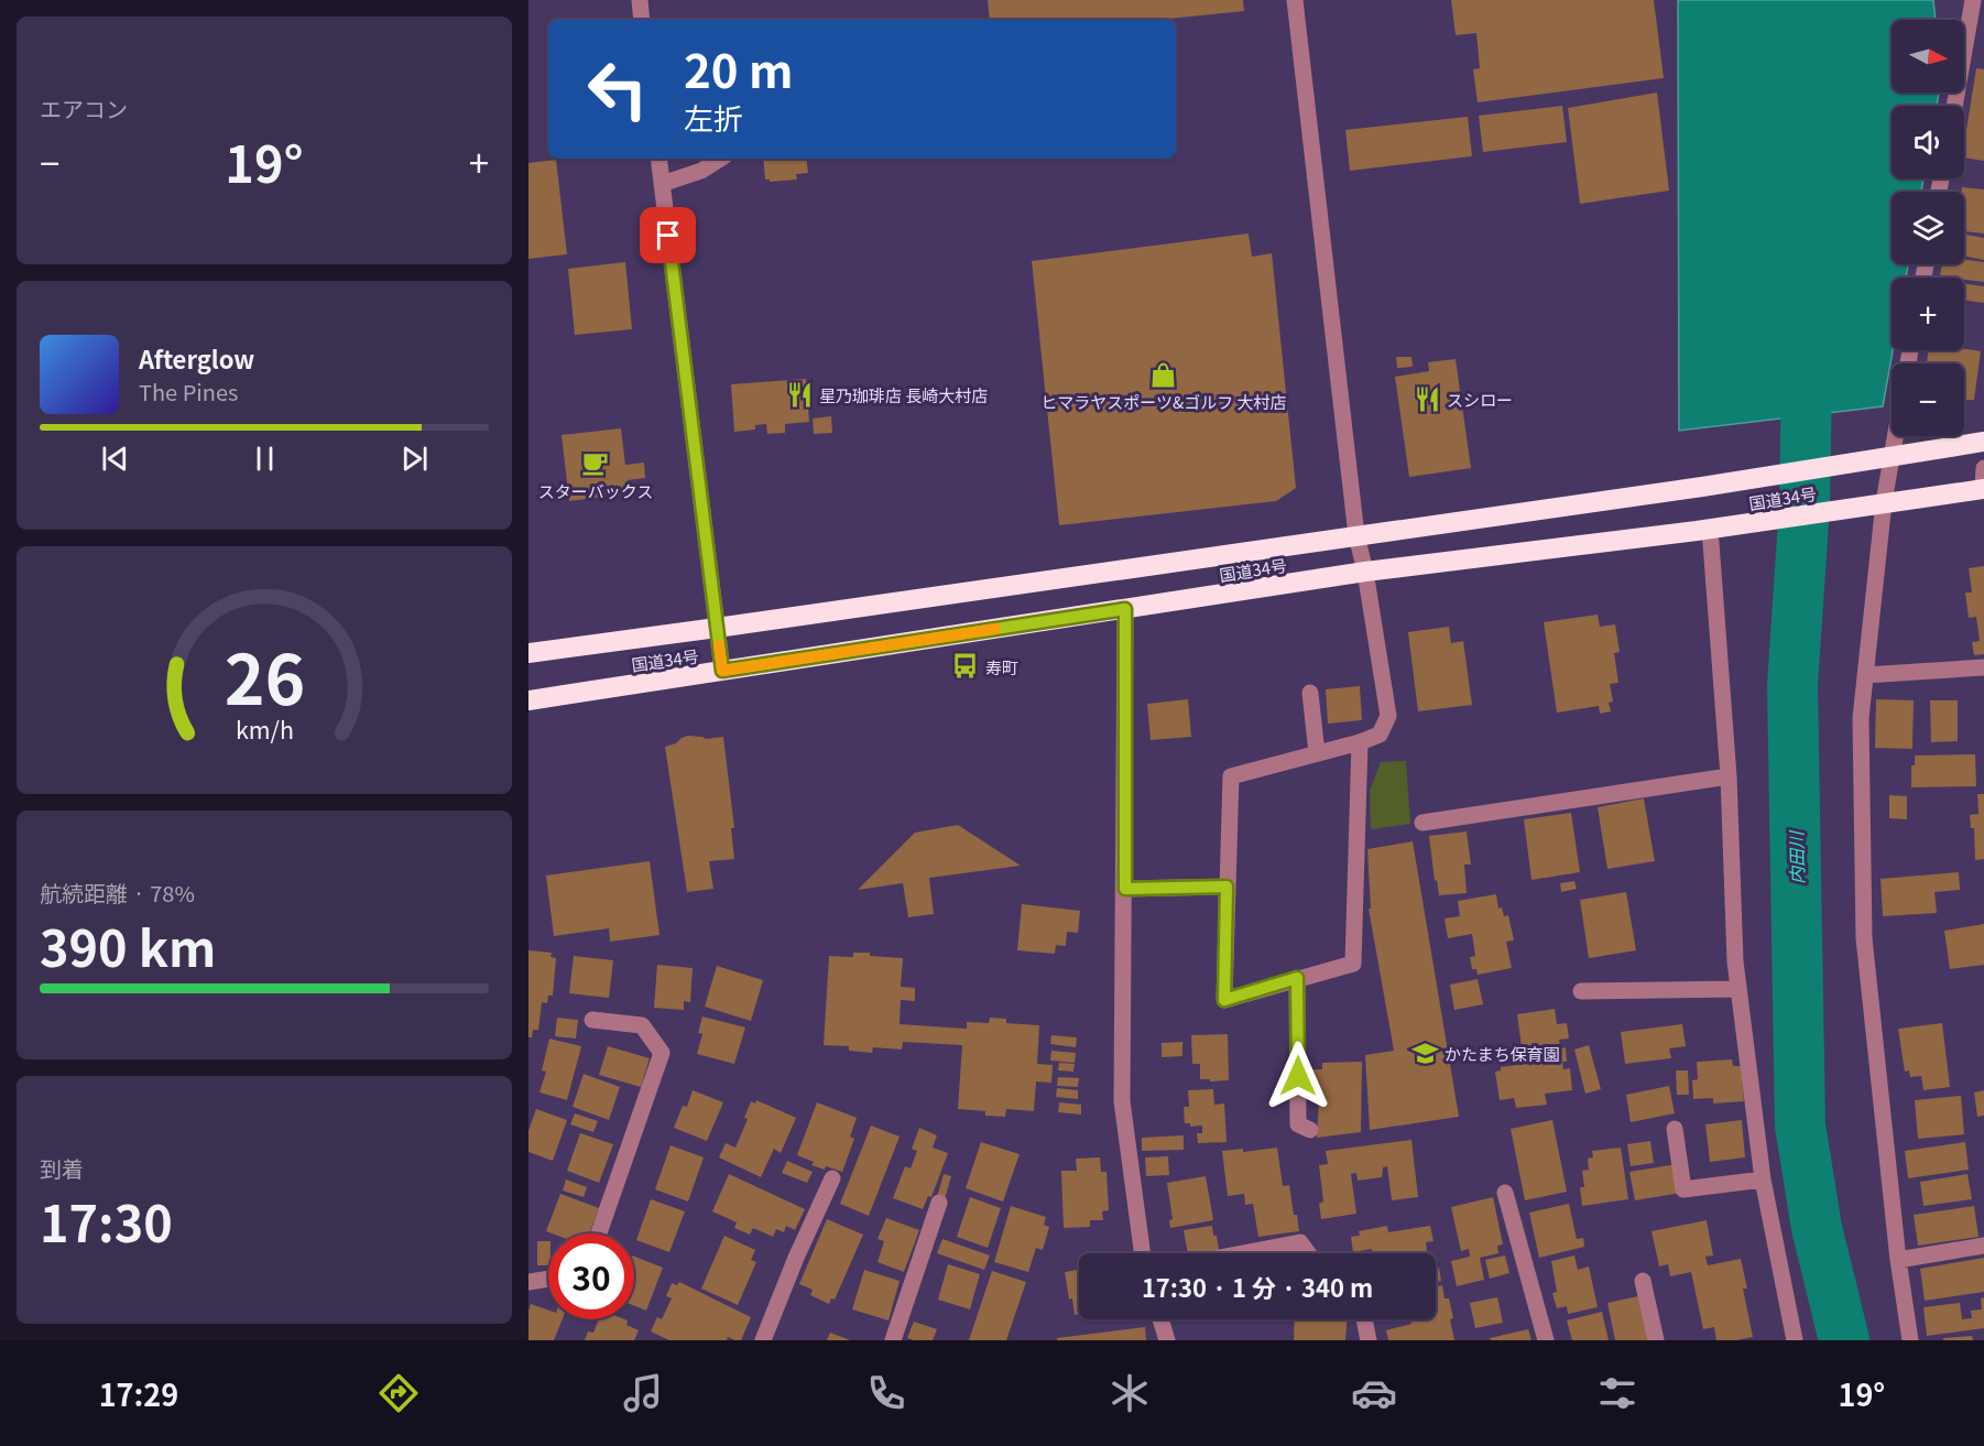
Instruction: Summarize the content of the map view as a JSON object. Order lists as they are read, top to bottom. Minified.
{"streets":{"highway":["国道34号"]},"water":["内田川"],"places":{"shop":["ヒマラヤスポーツ&ゴルフ 大村店"],"restaurant":["星乃珈琲店 長崎大村店","スシロー"],"cafe":["スターバックス"],"bus stop":["寿町"],"school or university":["かたまち保育園"]},"north":"right","page":{"tile":["エアコン",["航続距離 · 78%","390 km"],["到着","17:30"]],"map_buttons":["+","−"],"turn":["20 m","左折"],"heat":["−","19°","+"],"song":["Afterglow","The Pines"],"limit":"30","trip":"17:30 · 1 分 · 340 m","tabs":["17:29","19°"],"gauge":["26","km/h"]}}
